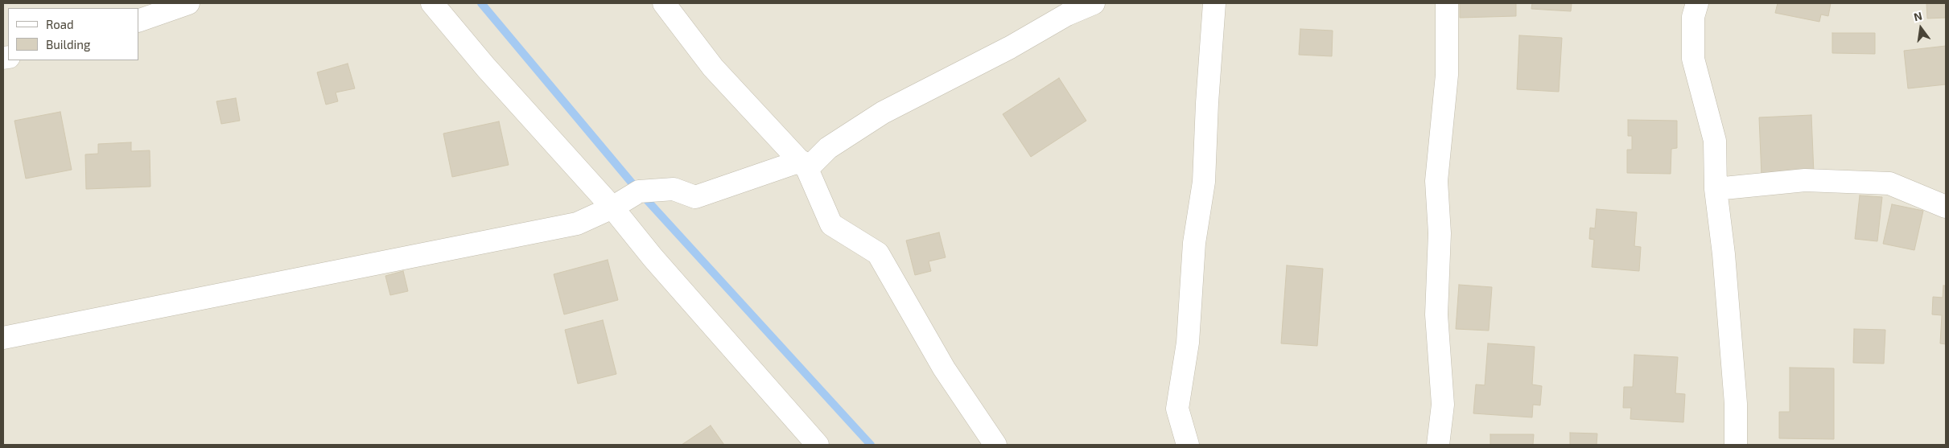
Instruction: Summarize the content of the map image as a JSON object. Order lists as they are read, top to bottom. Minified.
{"legend":["Road","Building"],"north":"top"}
